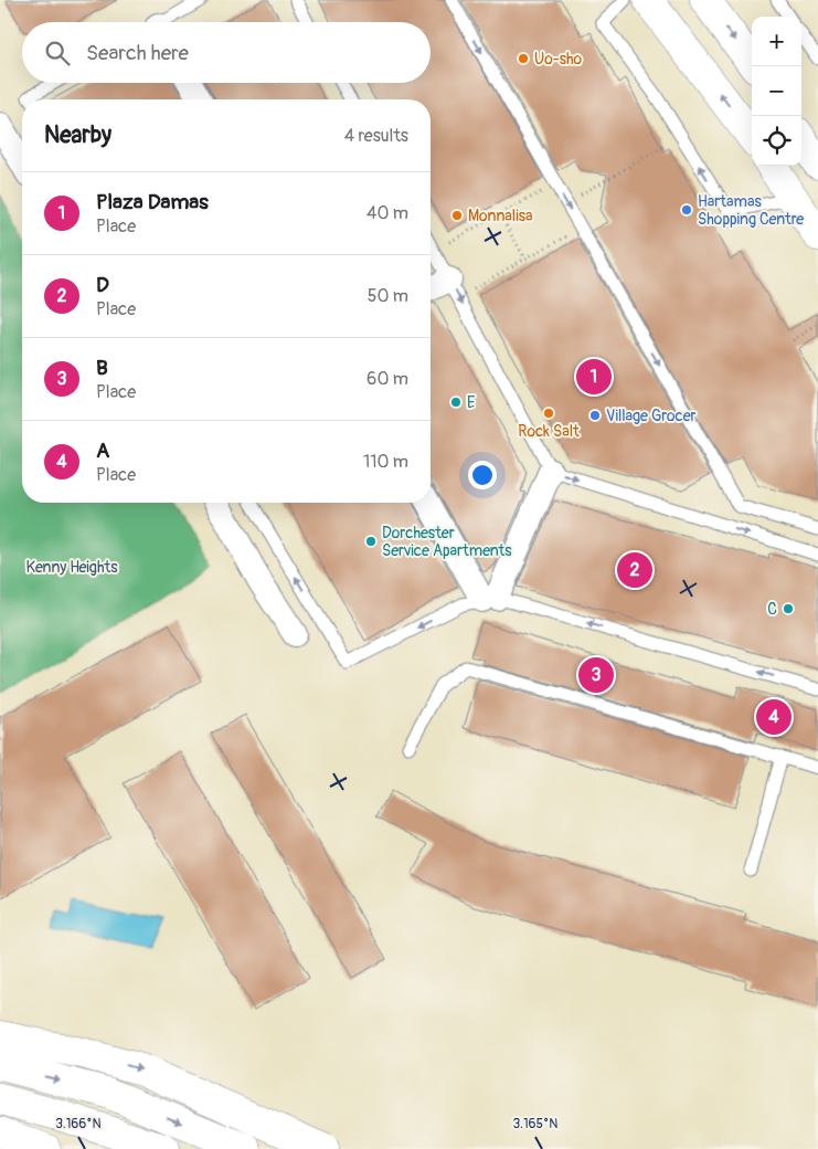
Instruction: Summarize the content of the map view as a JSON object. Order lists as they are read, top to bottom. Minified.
{"parks":["Kenny Heights"],"places":["Uo-sho","Hartamas Shopping Centre","Monnalisa","E","Rock Salt","Village Grocer","Dorchester Service Apartments","C"],"page":{"map_buttons":["+","−"],"search":"Search here","heading":["Nearby","4 results"],"list":[{"mark":"1","name":"Plaza Damas","note":"Place","value":"40 m"},{"mark":"2","name":"D","note":"Place","value":"50 m"},{"mark":"3","name":"B","note":"Place","value":"60 m"},{"mark":"4","name":"A","note":"Place","value":"110 m"}],"pins":["1","2","3","4"]},"coordinates":["3.166°N","3.165°N"]}
